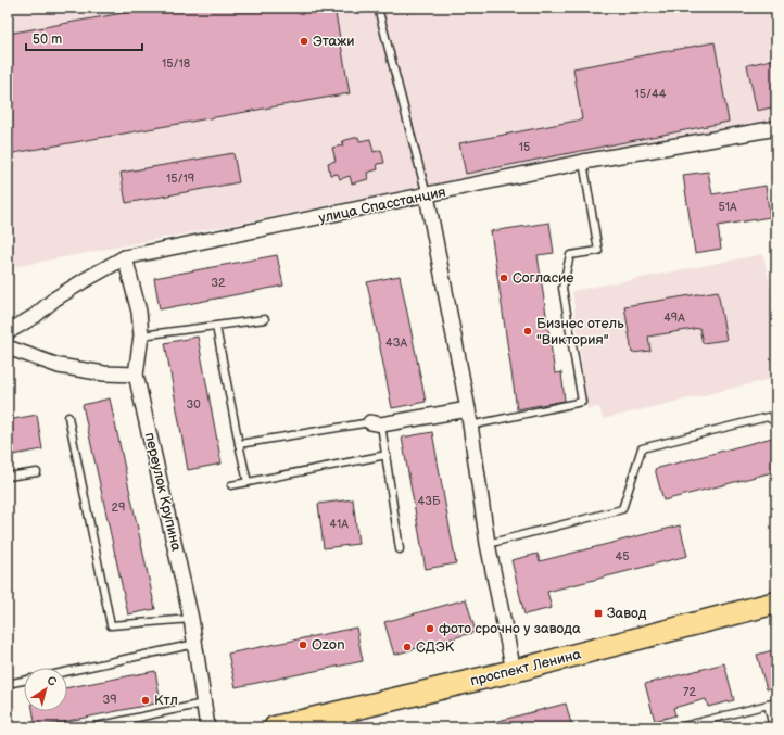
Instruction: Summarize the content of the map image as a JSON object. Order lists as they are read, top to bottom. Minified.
{"streets":{"main road":["проспект Ленина"],"street":["улица Спасстанция","переулок Крупина"]},"crossings":[["улица Спасстанция","переулок Крупина"]],"places":{"other":["Этажи","Согласие","Бизнес отель \"Виктория\"","фото срочно у завода","Ozon","СДЭК","Ктл"],"transit":["Завод"]},"house_numbers":["15/18","15/44","15","15/19","51А","32","49А","43А","30","43Б","29","41А","45","72","39"],"scale_bar":"50 m","north":"top right"}
